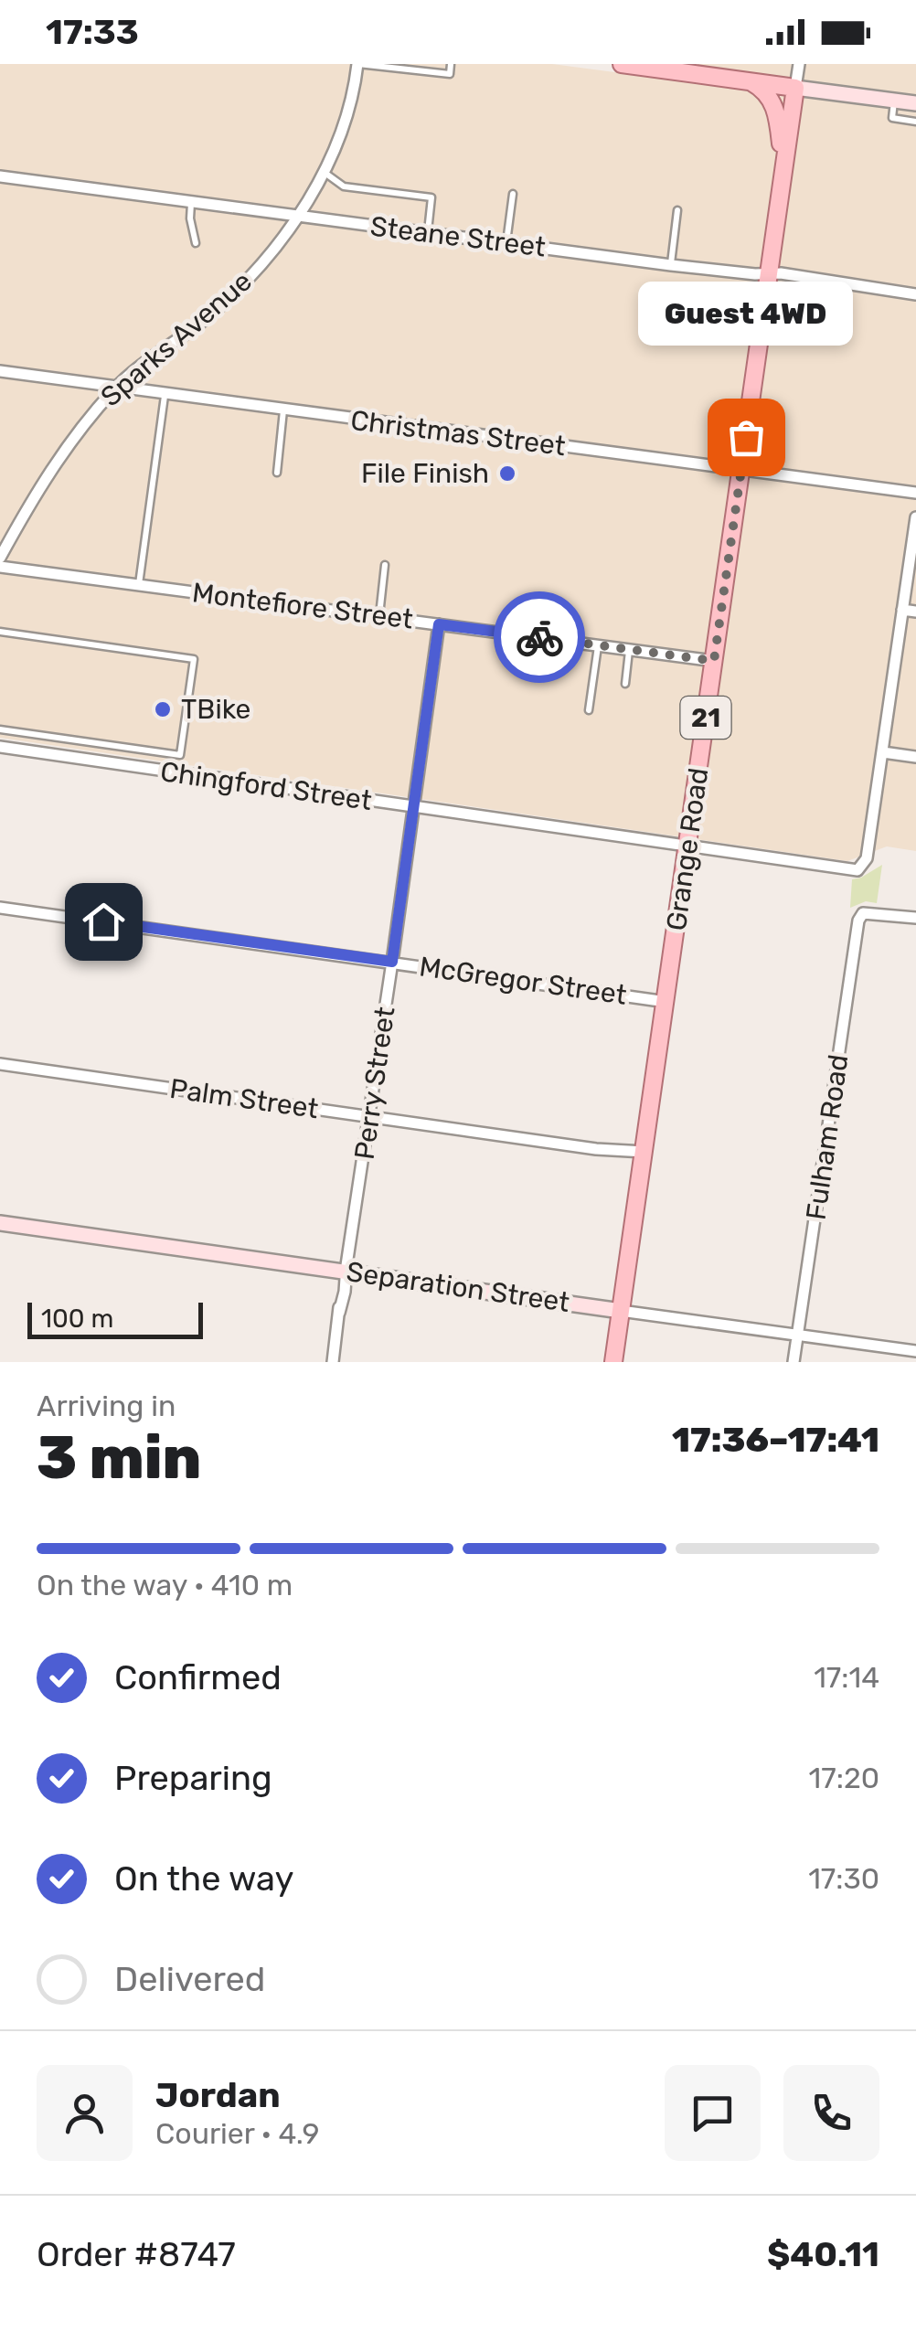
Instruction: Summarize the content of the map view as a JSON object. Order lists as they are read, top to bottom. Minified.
{"streets":{"main road":["21","Grange Road"],"street":["Steane Street","Sparks Avenue","Christmas Street","Montefiore Street","Chingford Street","McGregor Street","Perry Street","Palm Street","Fulham Road","Separation Street"]},"crossings":[["Steane Street","Sparks Avenue"],["Steane Street","Grange Road"],["Sparks Avenue","Christmas Street"],["Christmas Street","Grange Road"],["Montefiore Street","Grange Road"],["Montefiore Street","Perry Street"],["Chingford Street","Grange Road"],["Chingford Street","Perry Street"],["Grange Road","McGregor Street"],["Grange Road","Palm Street"],["Grange Road","Separation Street"],["McGregor Street","Perry Street"],["Perry Street","Palm Street"],["Perry Street","Separation Street"],["Fulham Road","Separation Street"]],"places":["Guest 4WD","File Finish","TBike"],"scale_bar":"100 m","page":{"status":"17:33","bubble":"Guest 4WD","scale":"100 m","heading":["3 min","Arriving in","17:36–17:41"],"panel":["Jordan","Courier · 4.9","Order #8747","$40.11"],"bar":"On the way · 410 m","list":[["Confirmed","17:14"],["Preparing","17:20"],["On the way","17:30"],"Delivered"]}}
